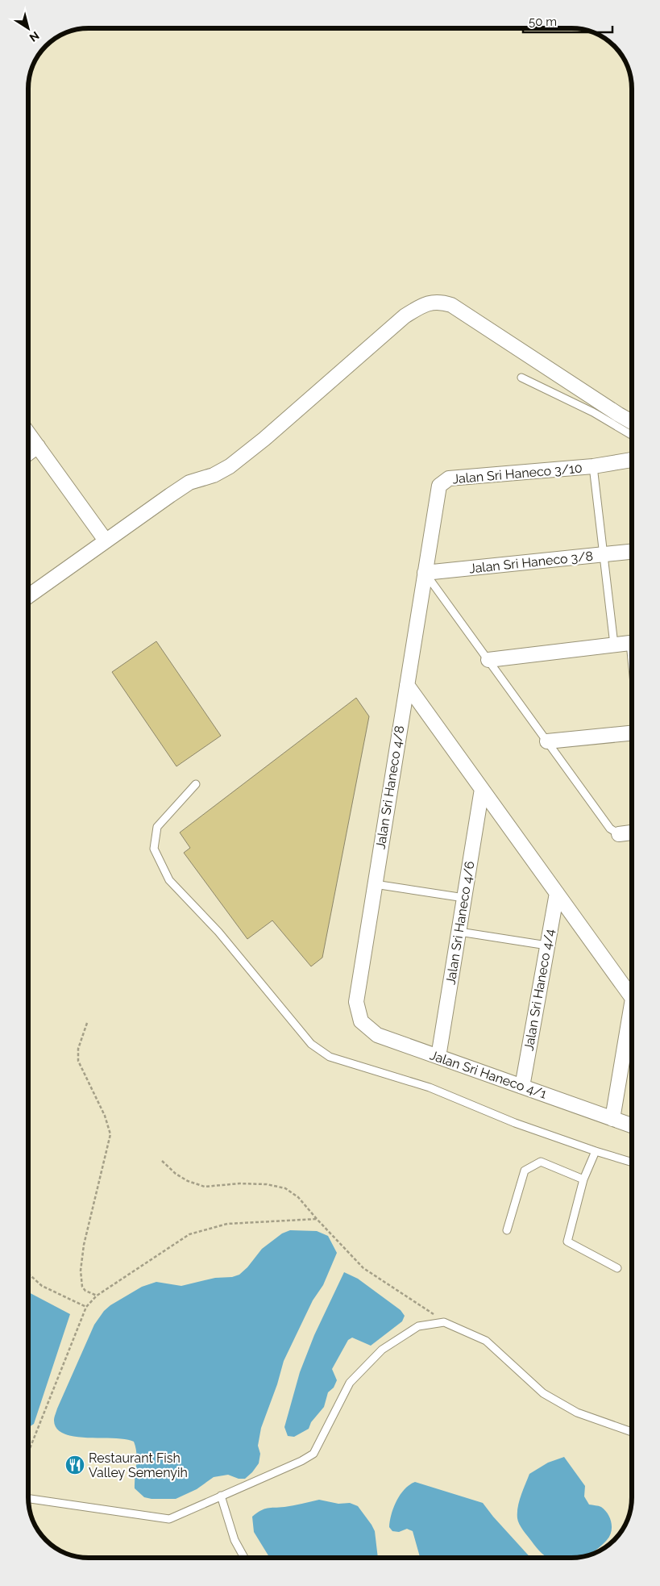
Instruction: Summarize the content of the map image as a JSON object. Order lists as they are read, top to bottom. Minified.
{"streets":{"street":["Jalan Sri Haneco 3/10","Jalan Sri Haneco 3/8","Jalan Sri Haneco 4/8","Jalan Sri Haneco 4/6","Jalan Sri Haneco 4/4","Jalan Sri Haneco 4/1"]},"crossings":[["Jalan Sri Haneco 3/10","Jalan Sri Haneco 3/8"],["Jalan Sri Haneco 3/10","Jalan Sri Haneco 4/8"],["Jalan Sri Haneco 3/8","Jalan Sri Haneco 4/8"],["Jalan Sri Haneco 4/8","Jalan Sri Haneco 4/1"],["Jalan Sri Haneco 4/6","Jalan Sri Haneco 4/1"],["Jalan Sri Haneco 4/4","Jalan Sri Haneco 4/1"]],"places":{"restaurant":["Restaurant Fish Valley Semenyih"]},"scale_bar":"50 m","north":"bottom right"}
